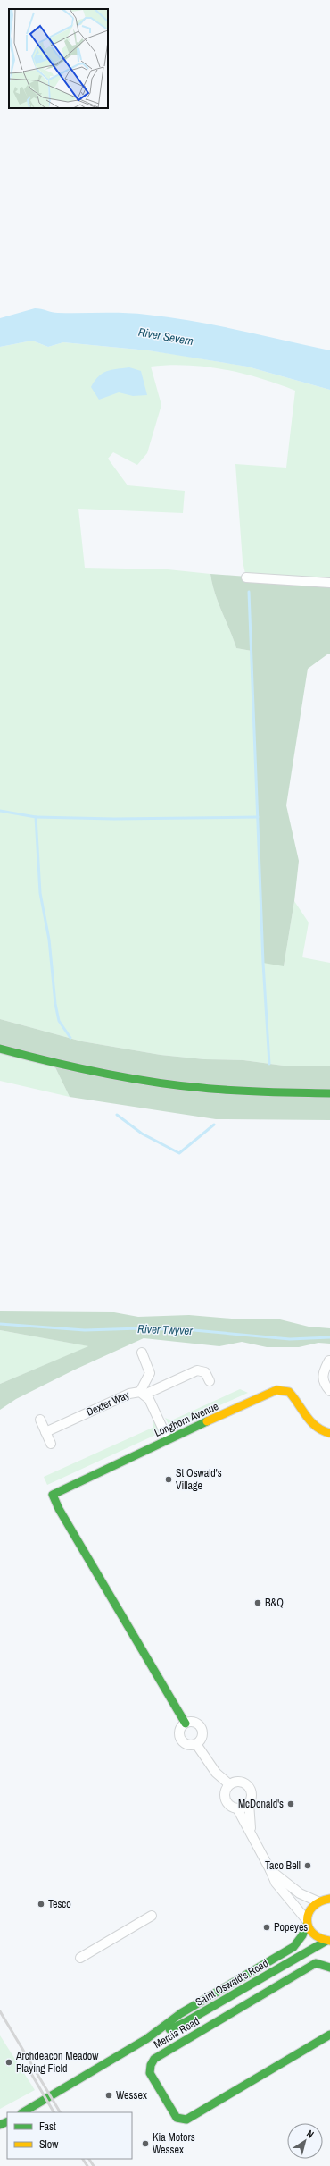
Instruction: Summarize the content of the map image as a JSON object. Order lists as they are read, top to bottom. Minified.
{"streets":{"main road":["Longhorn Avenue","Saint Oswald's Road","Mercia Road"],"street":["Dexter Way"]},"crossings":[["Dexter Way","Longhorn Avenue"]],"water":["River Severn","River Twyver"],"places":["St Oswald's Village","B&Q","McDonald's","Taco Bell","Tesco","Popeyes","Archdeacon Meadow Playing Field","Wessex","Kia Motors Wessex"],"legend":["Fast","Slow"],"north":"top right"}
